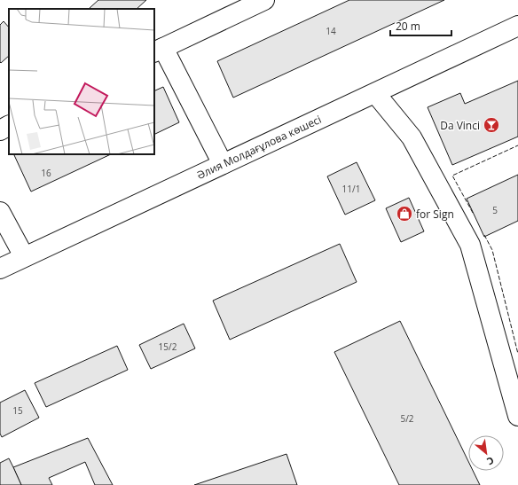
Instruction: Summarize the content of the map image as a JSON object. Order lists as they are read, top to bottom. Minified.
{"streets":{"main road":["Әлия Молдағұлова көшесі"]},"places":{"bar":["Da Vinci"],"shop":["for Sign"]},"house_numbers":["14","16","11/1","5","15/2","15","5/2"],"scale_bar":"20 m","north":"bottom right"}
